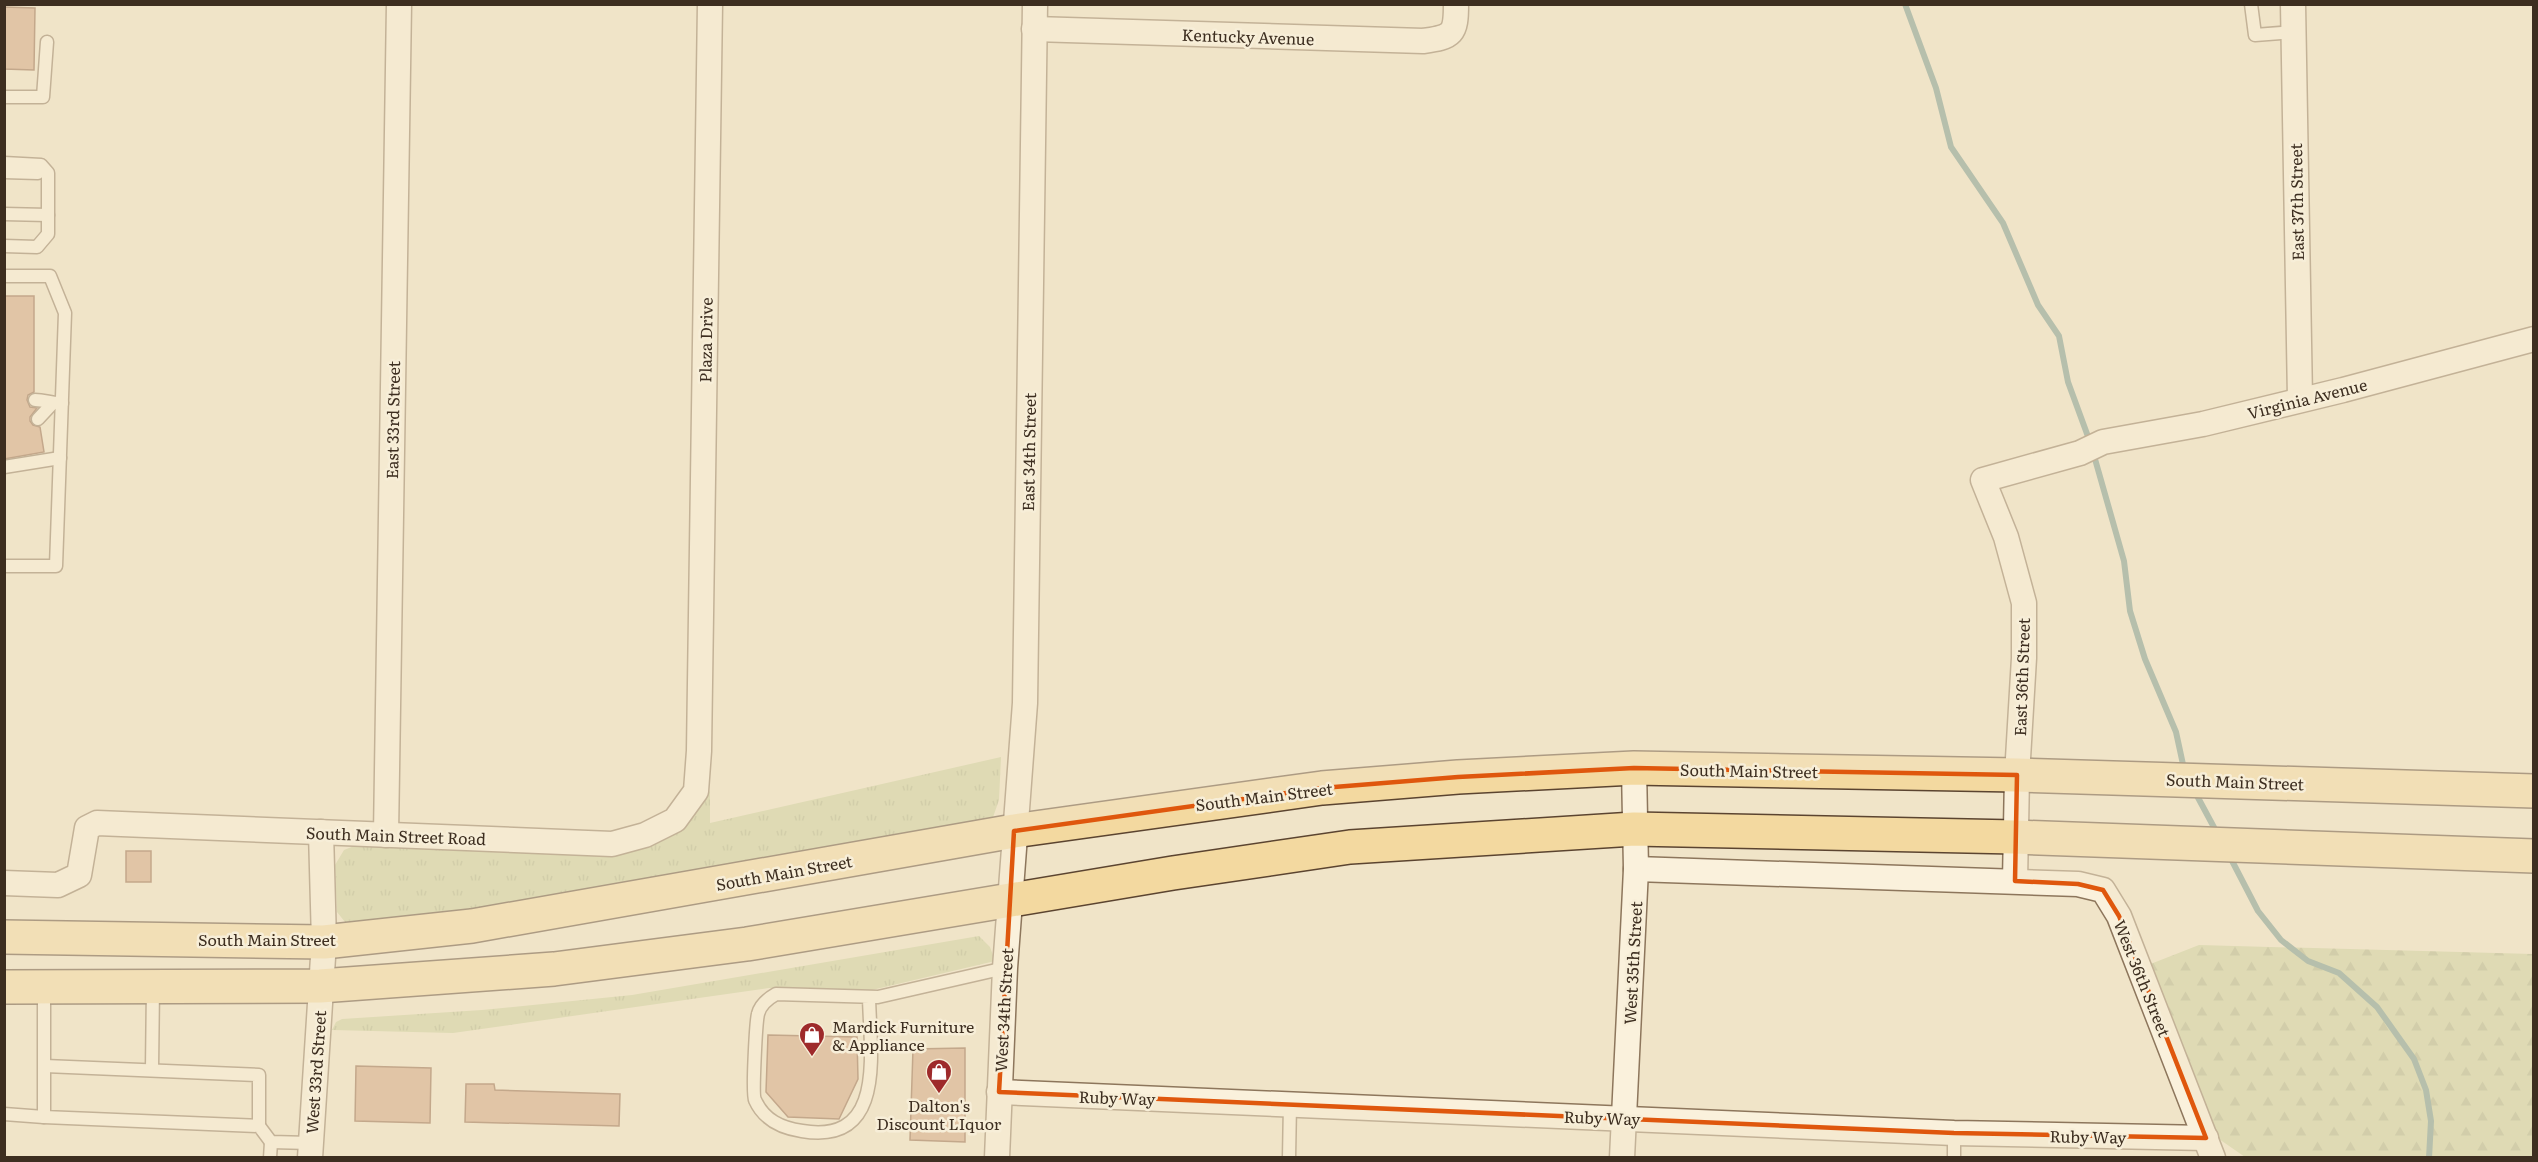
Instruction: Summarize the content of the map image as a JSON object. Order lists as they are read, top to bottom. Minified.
{"streets":{"main road":["South Main Street"],"street":["Kentucky Avenue","East 37th Street","Plaza Drive","Virginia Avenue","East 33rd Street","East 34th Street","East 36th Street","South Main Street Road","West 35th Street","West 36th Street","West 34th Street","West 33rd Street","Ruby Way"]},"crossings":[["Kentucky Avenue","East 34th Street"],["East 37th Street","Virginia Avenue"],["Plaza Drive","South Main Street Road"],["Virginia Avenue","East 36th Street"],["East 33rd Street","South Main Street Road"],["East 34th Street","South Main Street"],["East 34th Street","West 34th Street"],["East 36th Street","South Main Street"],["South Main Street","West 35th Street"],["West 35th Street","Ruby Way"],["West 36th Street","Ruby Way"],["West 34th Street","Ruby Way"]],"places":{"shop":["Mardick Furniture & Appliance","Dalton's Discount LIquor"]}}
